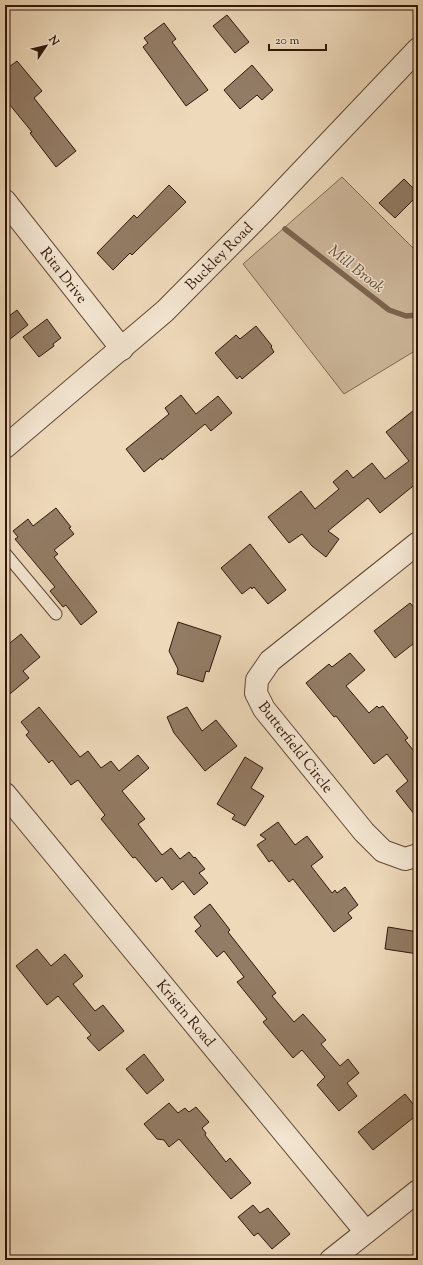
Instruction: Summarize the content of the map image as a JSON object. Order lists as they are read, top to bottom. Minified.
{"streets":{"street":["Buckley Road","Rita Drive","Butterfield Circle","Kristin Road"]},"crossings":[["Buckley Road","Rita Drive"]],"water":["Mill Brook"],"scale_bar":"20 m","north":"top right"}
